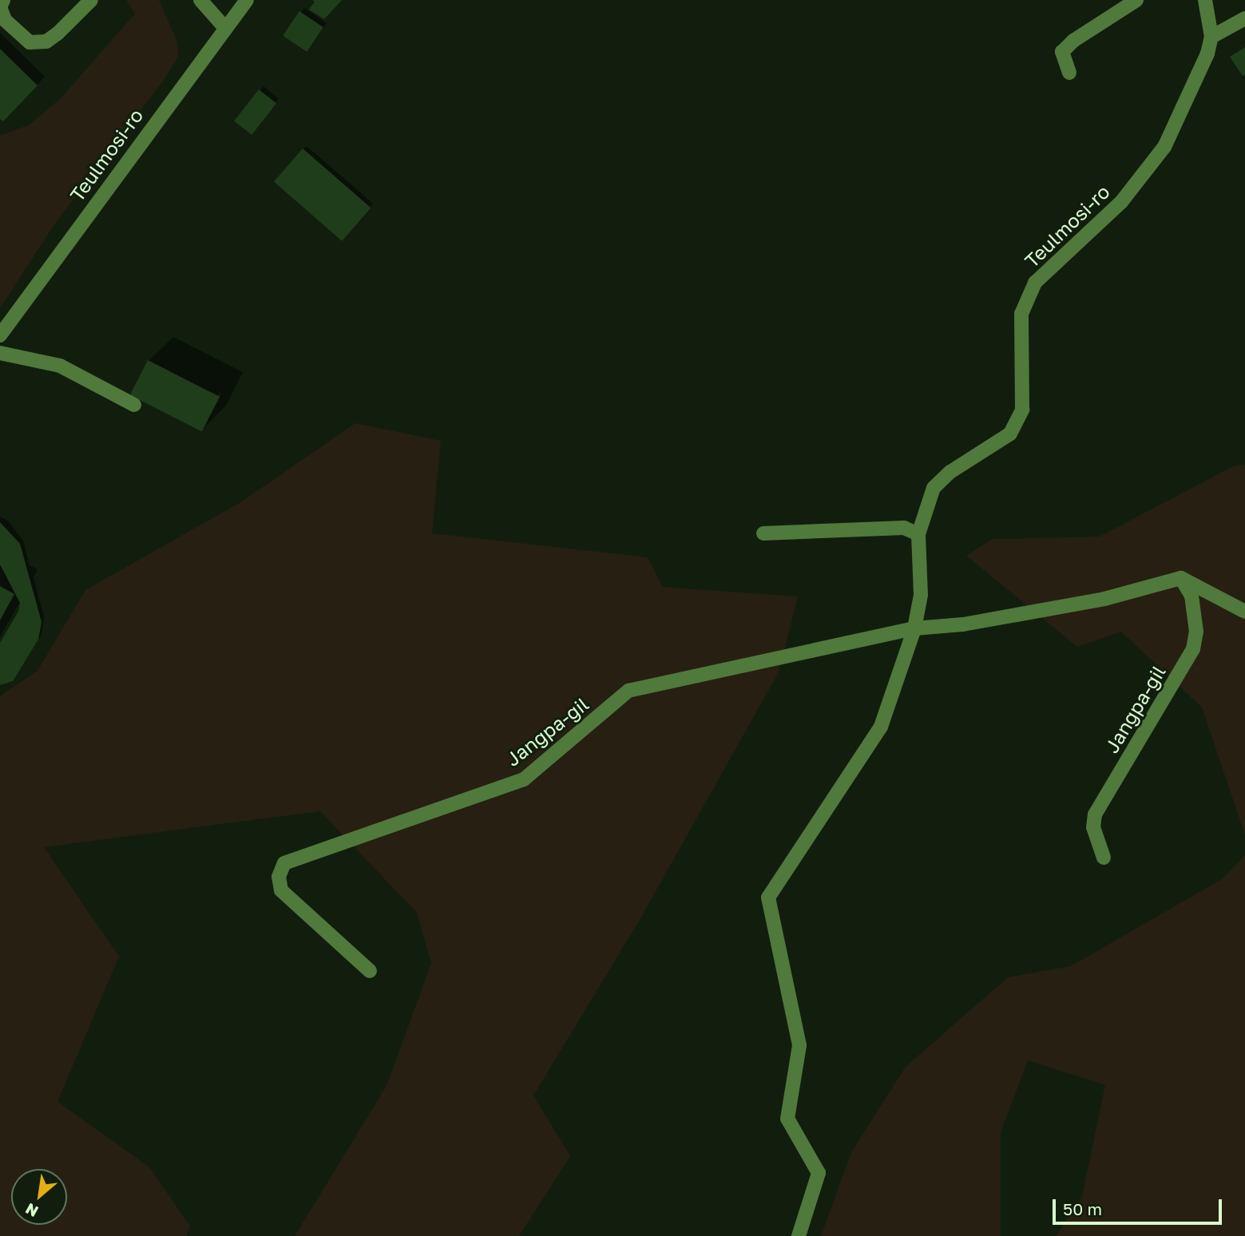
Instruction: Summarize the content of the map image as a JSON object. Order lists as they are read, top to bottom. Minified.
{"streets":{"street":["Teulmosi-ro","Jangpa-gil"]},"scale_bar":"50 m","north":"bottom left"}
